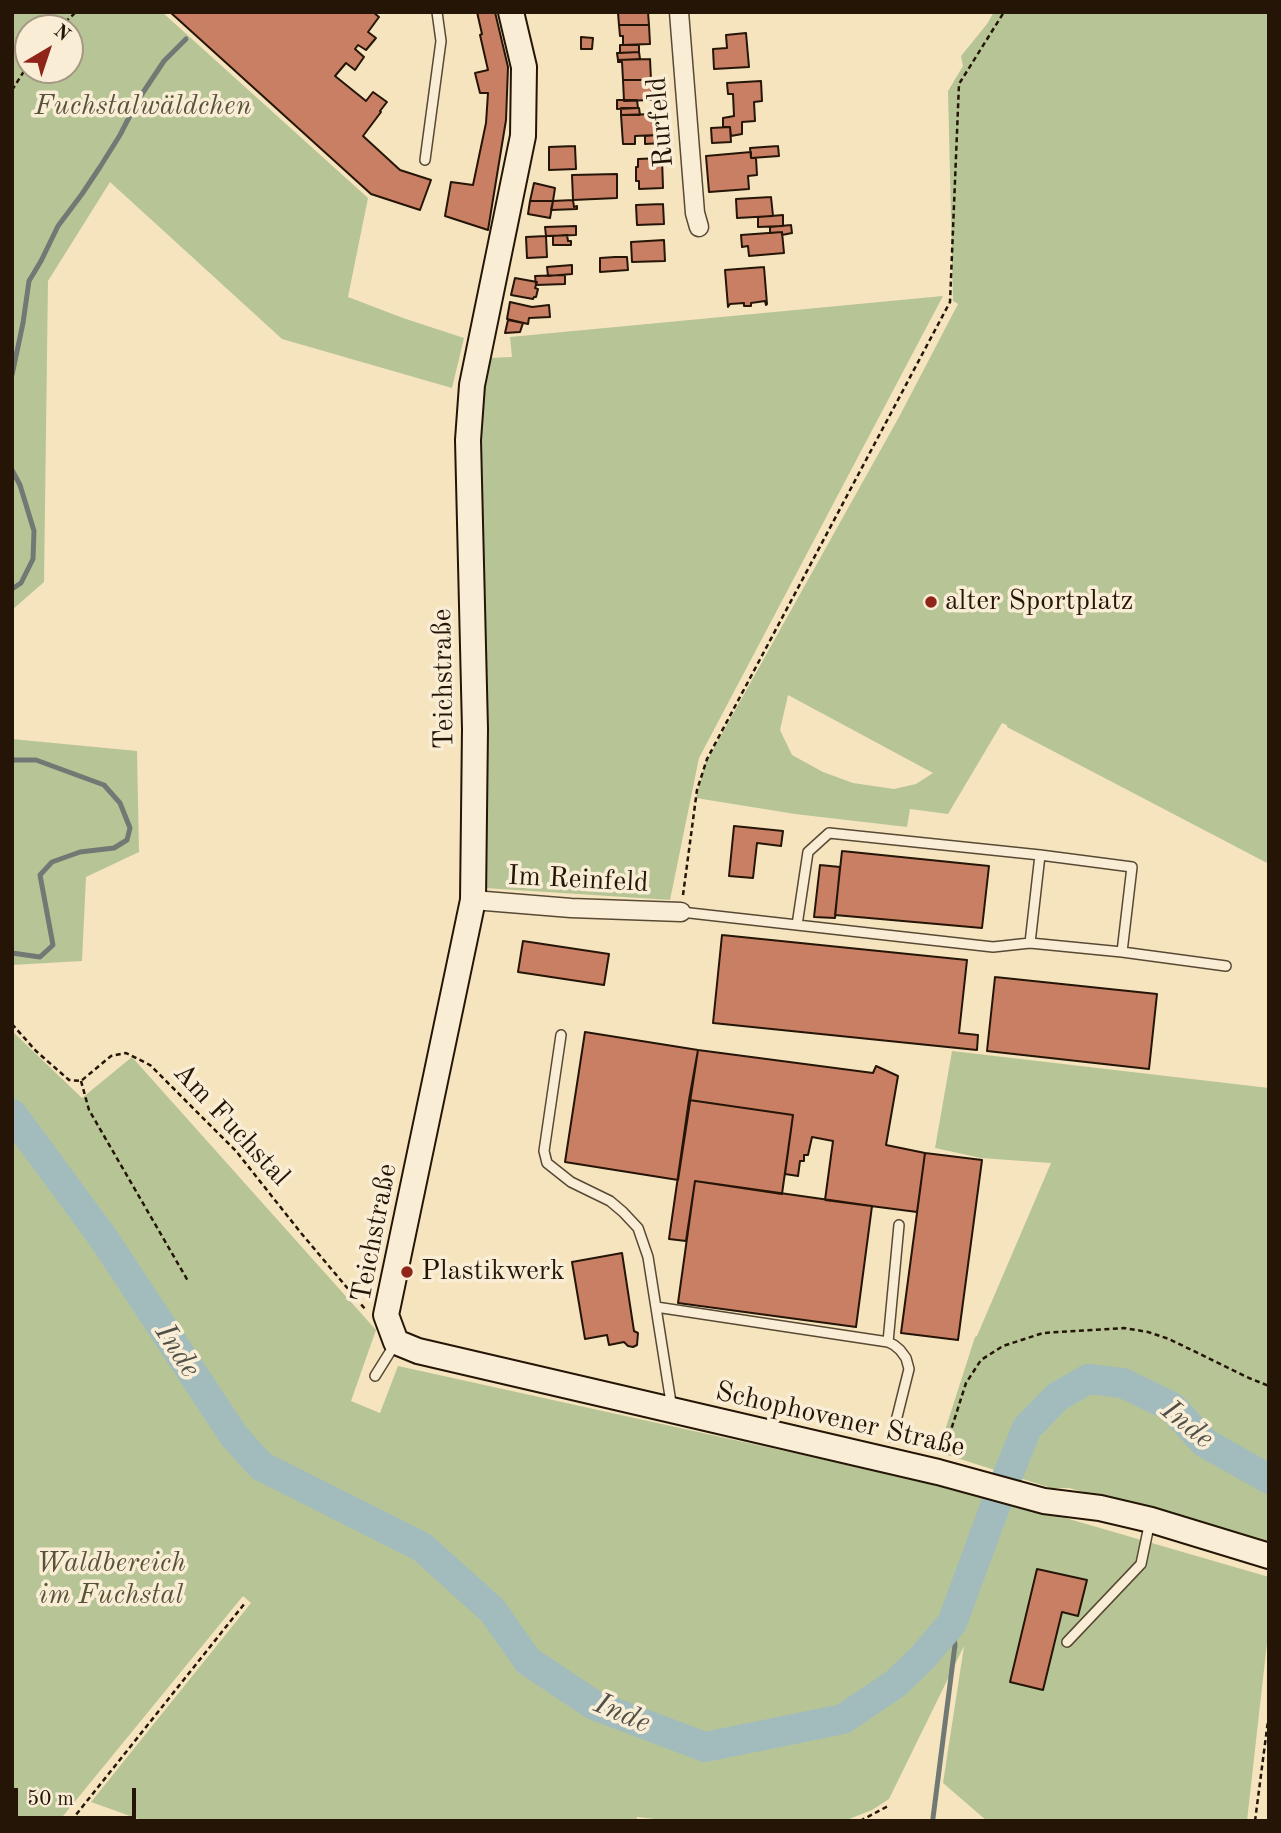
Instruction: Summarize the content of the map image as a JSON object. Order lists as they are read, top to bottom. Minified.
{"streets":{"main road":["Teichstraße","Schophovener Straße"],"street":["Rurfeld","Im Reinfeld"],"path":["Am Fuchstal"]},"crossings":[["Teichstraße","Im Reinfeld"],["Teichstraße","Schophovener Straße"]],"water":["Inde"],"parks":["Fuchstalwäldchen","Waldbereich im Fuchstal"],"places":["alter Sportplatz","Plastikwerk"],"scale_bar":"50 m","north":"top right"}
